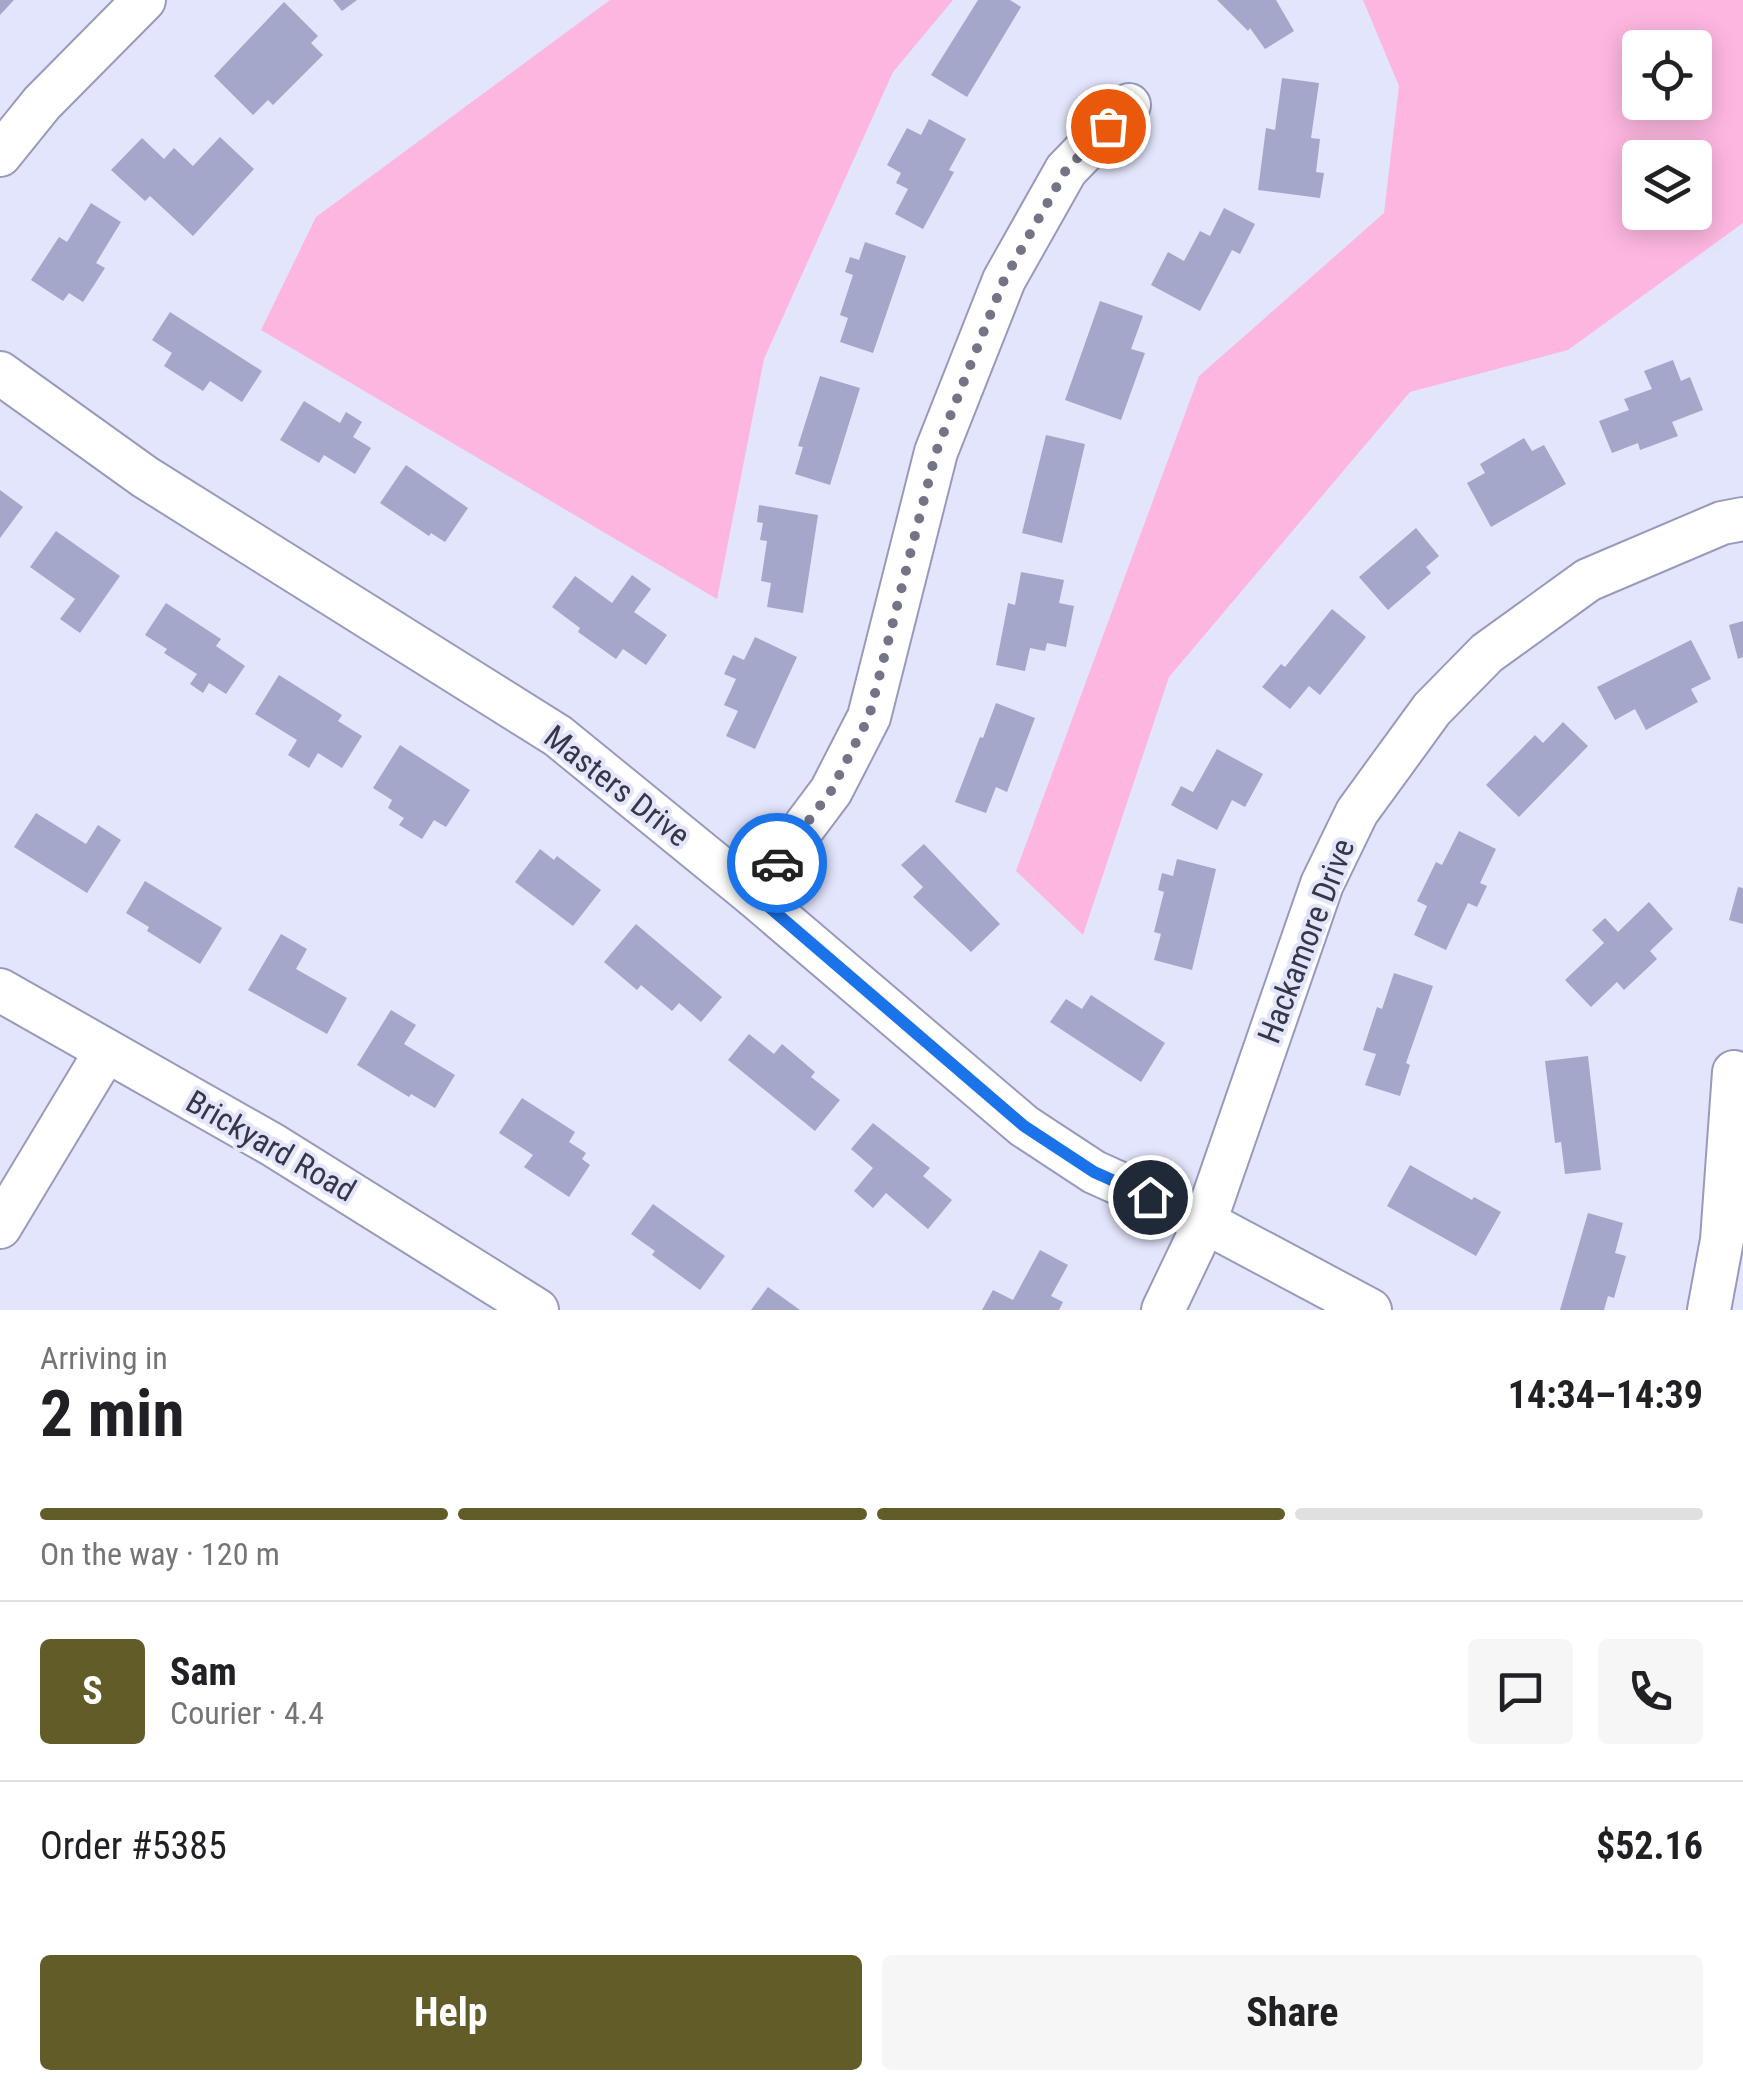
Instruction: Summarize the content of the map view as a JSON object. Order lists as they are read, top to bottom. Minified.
{"streets":{"street":["Masters Drive","Hackamore Drive","Brickyard Road"]},"crossings":[["Masters Drive","Hackamore Drive"]],"page":{"heading":["2 min","Arriving in","14:34–14:39"],"panel":["Sam","Courier · 4.4","Order #5385","$52.16"],"bar":"On the way · 120 m","round":"S","buttons":["Help","Share"]}}
